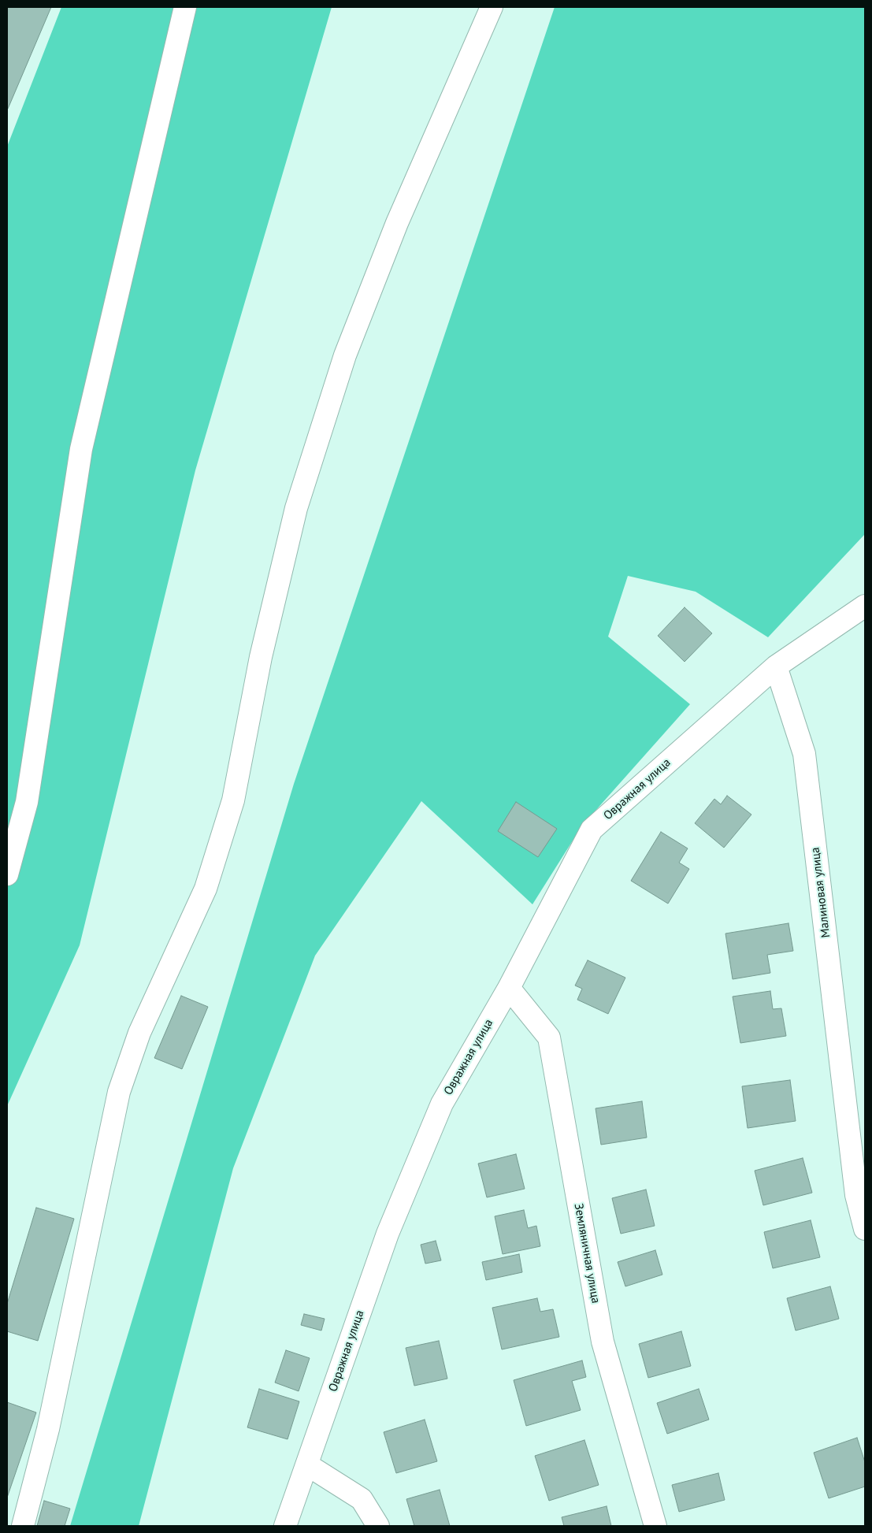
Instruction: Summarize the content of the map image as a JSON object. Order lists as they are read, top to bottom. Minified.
{"streets":{"street":["Овражная улица","Малиновая улица","Земляничная улица"]},"crossings":[["Овражная улица","Малиновая улица"],["Овражная улица","Земляничная улица"]]}
